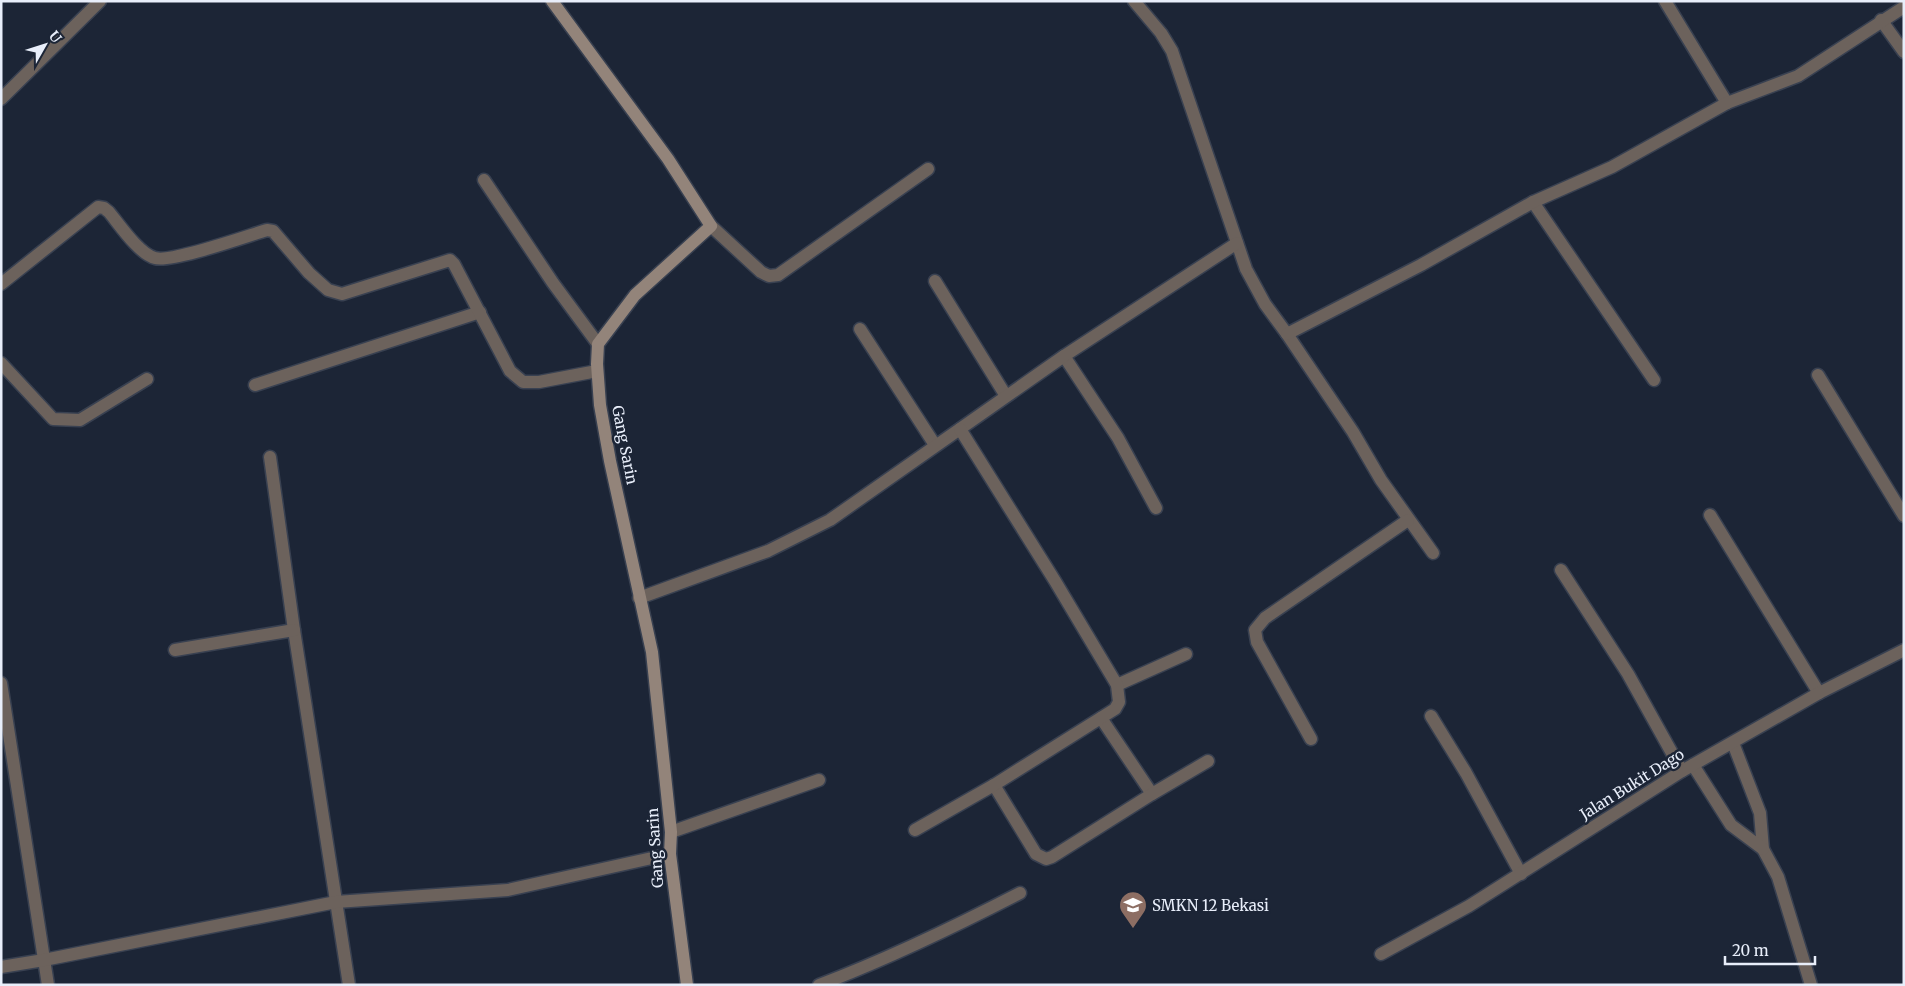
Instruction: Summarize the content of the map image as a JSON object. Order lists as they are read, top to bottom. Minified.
{"streets":{"street":["Gang Sarin","Jalan Bukit Dago"]},"places":{"school or university":["SMKN 12 Bekasi"]},"scale_bar":"20 m","north":"top right"}
